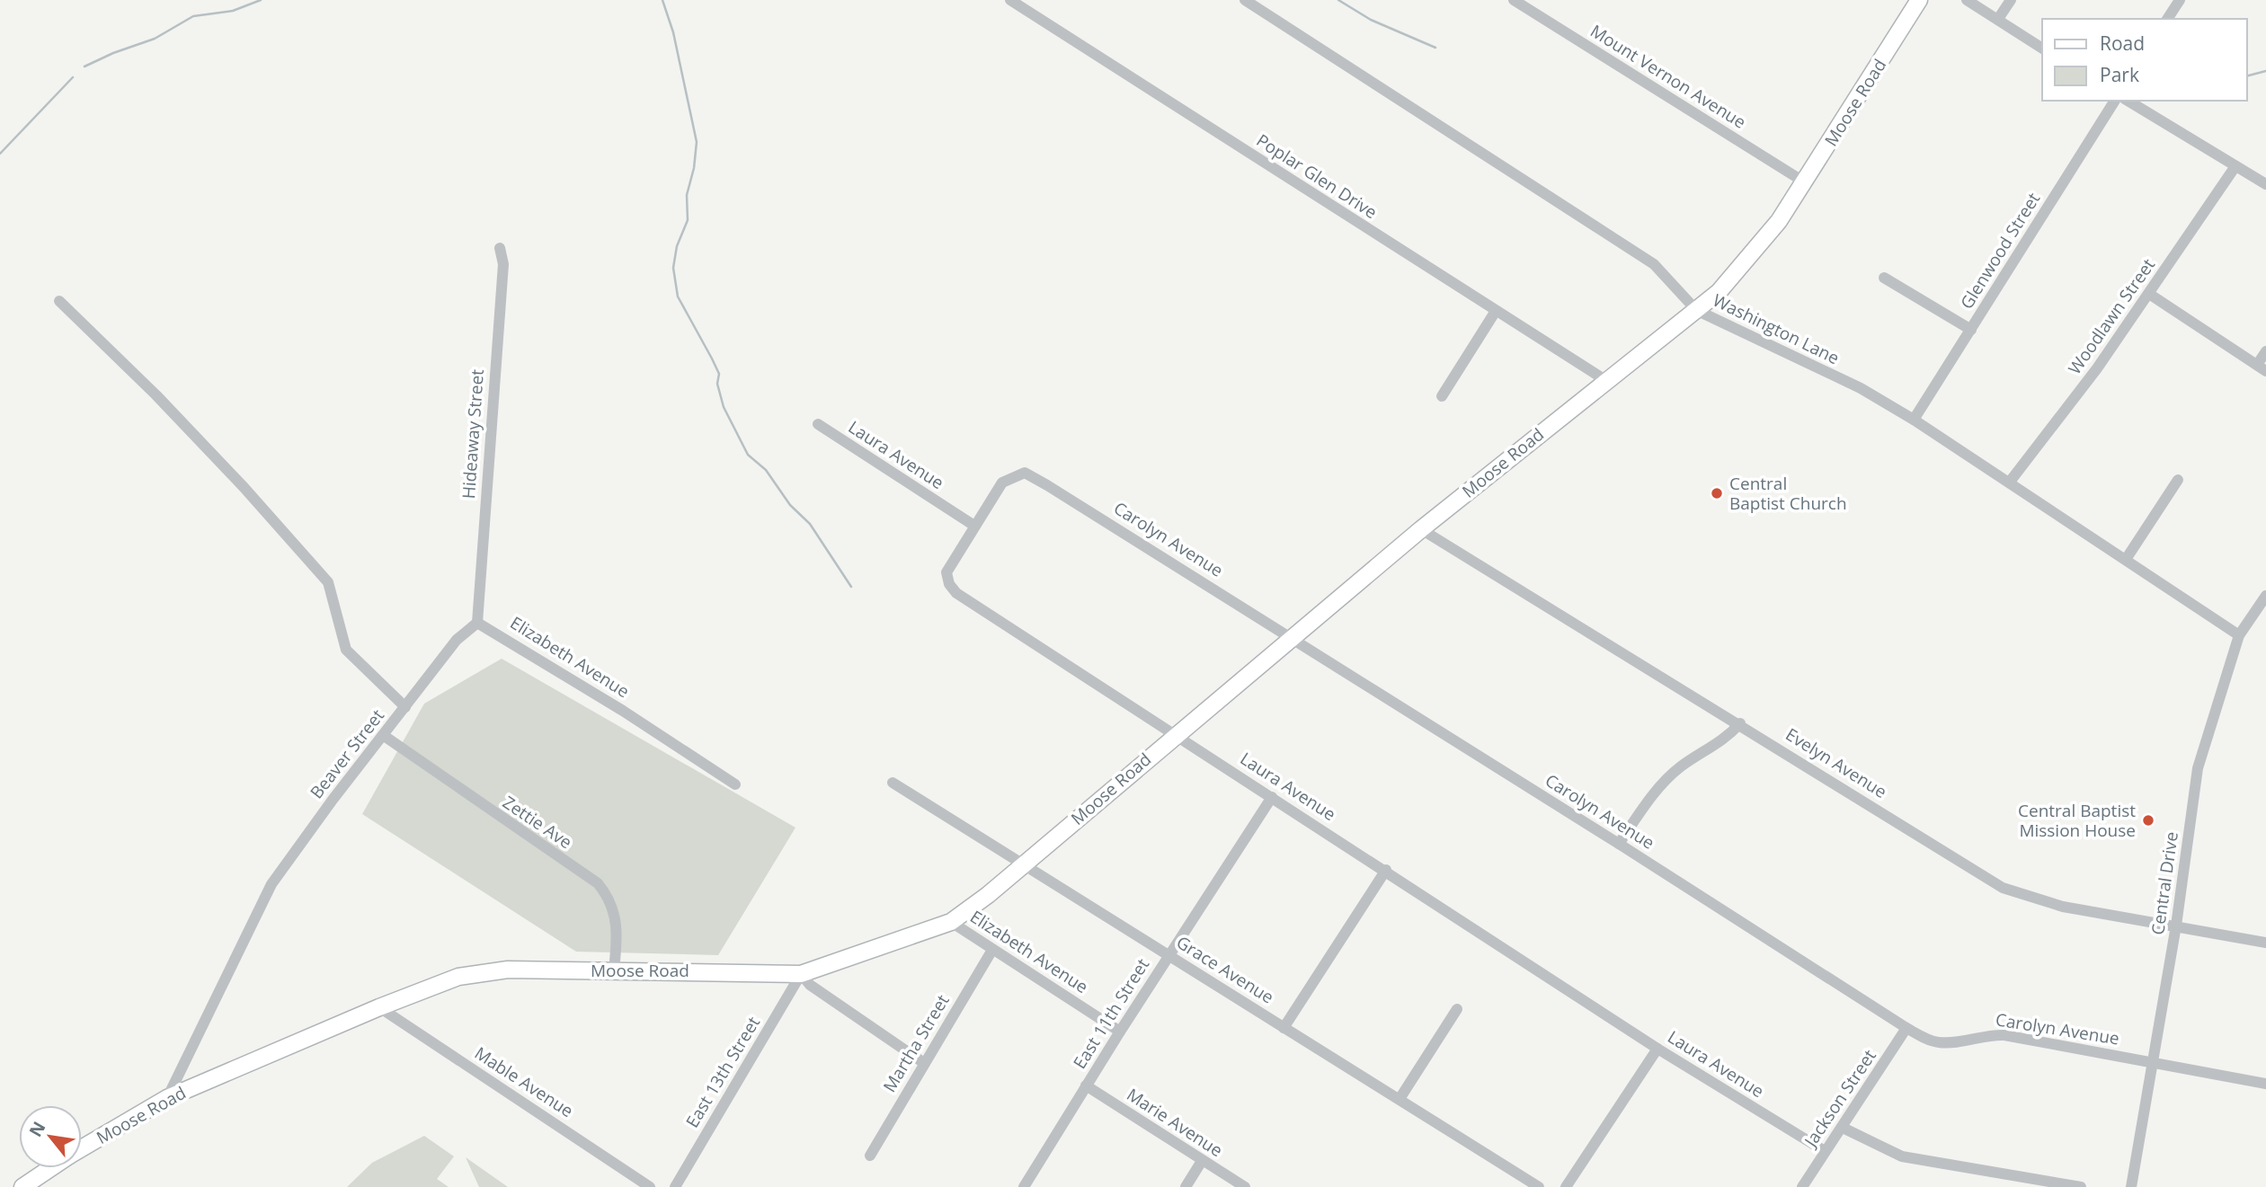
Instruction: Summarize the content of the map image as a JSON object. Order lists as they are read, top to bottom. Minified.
{"streets":{"street":["Mount Vernon Avenue","Moose Road","Poplar Glen Drive","Glenwood Street","Woodlawn Street","Washington Lane","Hideaway Street","Laura Avenue","Carolyn Avenue","Elizabeth Avenue","Beaver Street","Evelyn Avenue","Zettie Ave","Central Drive","Grace Avenue","East 11th Street","Martha Street","East 13th Street","Mable Avenue","Jackson Street","Marie Avenue"]},"crossings":[["Mount Vernon Avenue","Moose Road"],["Moose Road","Poplar Glen Drive"],["Moose Road","Washington Lane"],["Moose Road","Laura Avenue"],["Moose Road","Carolyn Avenue"],["Moose Road","Elizabeth Avenue"],["Moose Road","Beaver Street"],["Moose Road","Evelyn Avenue"],["Moose Road","Zettie Ave"],["Moose Road","Grace Avenue"],["Moose Road","East 13th Street"],["Moose Road","Mable Avenue"],["Glenwood Street","Washington Lane"],["Woodlawn Street","Washington Lane"],["Washington Lane","Central Drive"],["Hideaway Street","Elizabeth Avenue"],["Laura Avenue","Carolyn Avenue"],["Laura Avenue","East 11th Street"],["Laura Avenue","Jackson Street"],["Carolyn Avenue","Central Drive"],["Carolyn Avenue","Jackson Street"],["Elizabeth Avenue","East 11th Street"],["Elizabeth Avenue","Martha Street"],["Beaver Street","Zettie Ave"],["Evelyn Avenue","Central Drive"],["Grace Avenue","East 11th Street"],["East 11th Street","Marie Avenue"]],"places":["Central Baptist Church","Central Baptist Mission House"],"legend":["Road","Park"],"north":"top left"}
